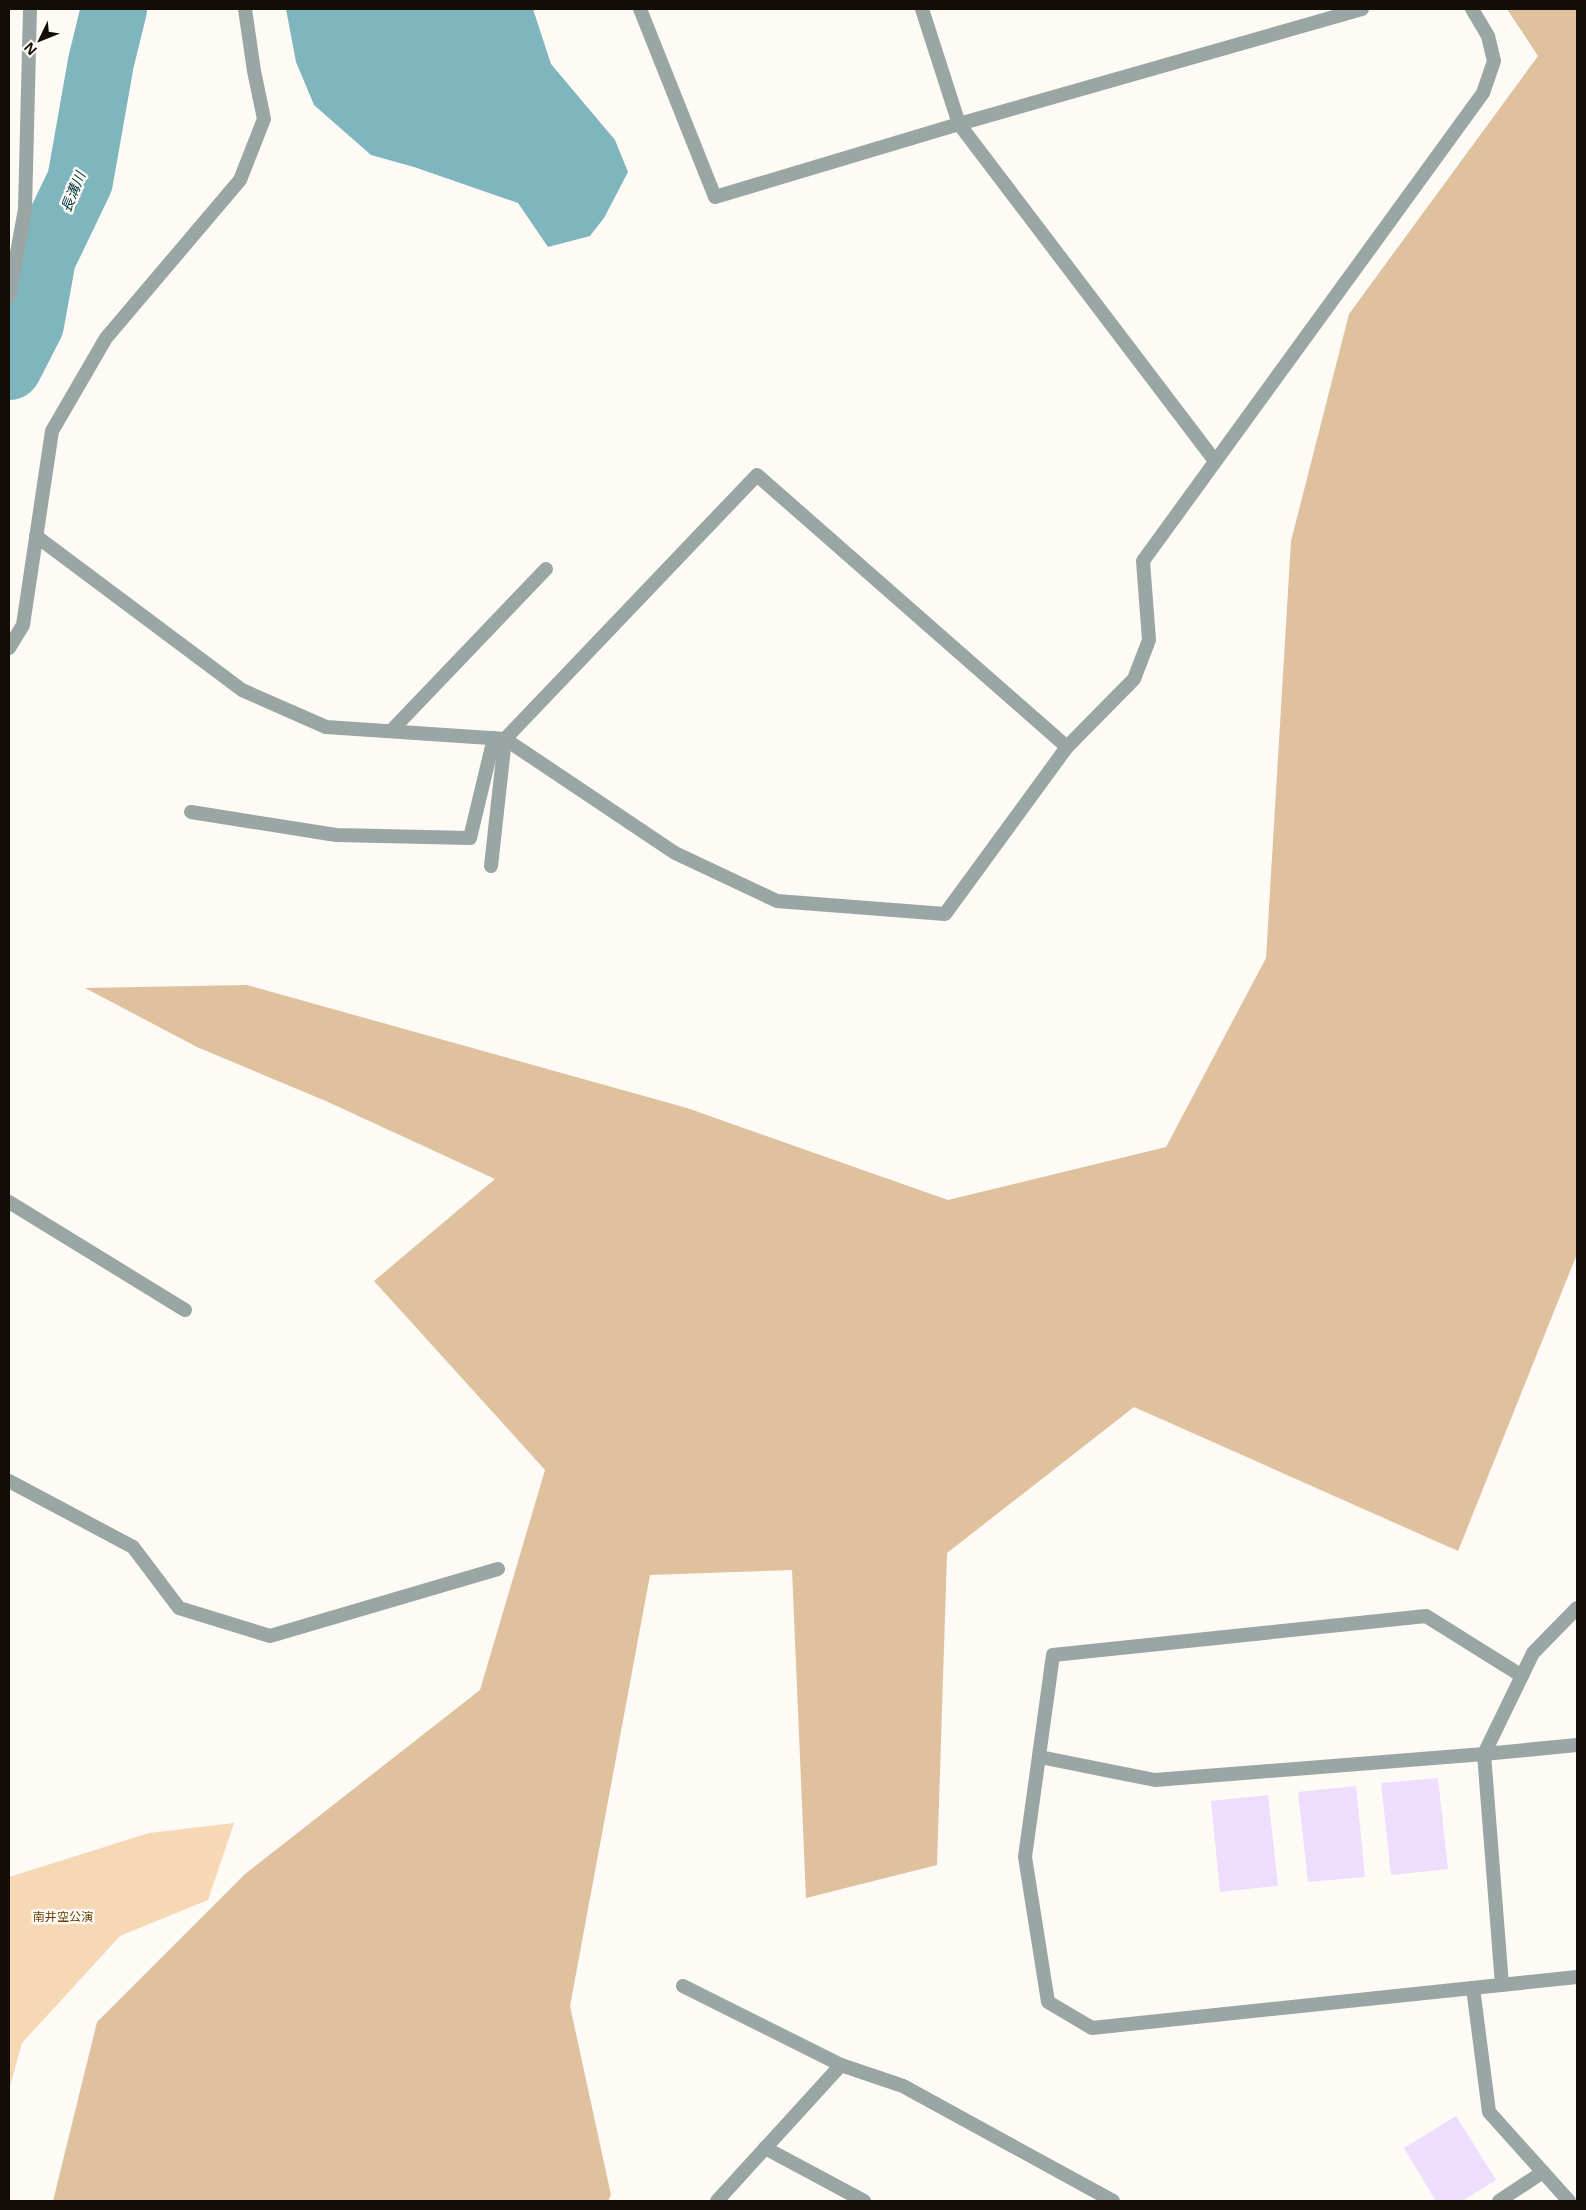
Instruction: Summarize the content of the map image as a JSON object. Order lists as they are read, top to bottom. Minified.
{"water":["長溝川"],"parks":["南井空公演"],"north":"bottom left"}
